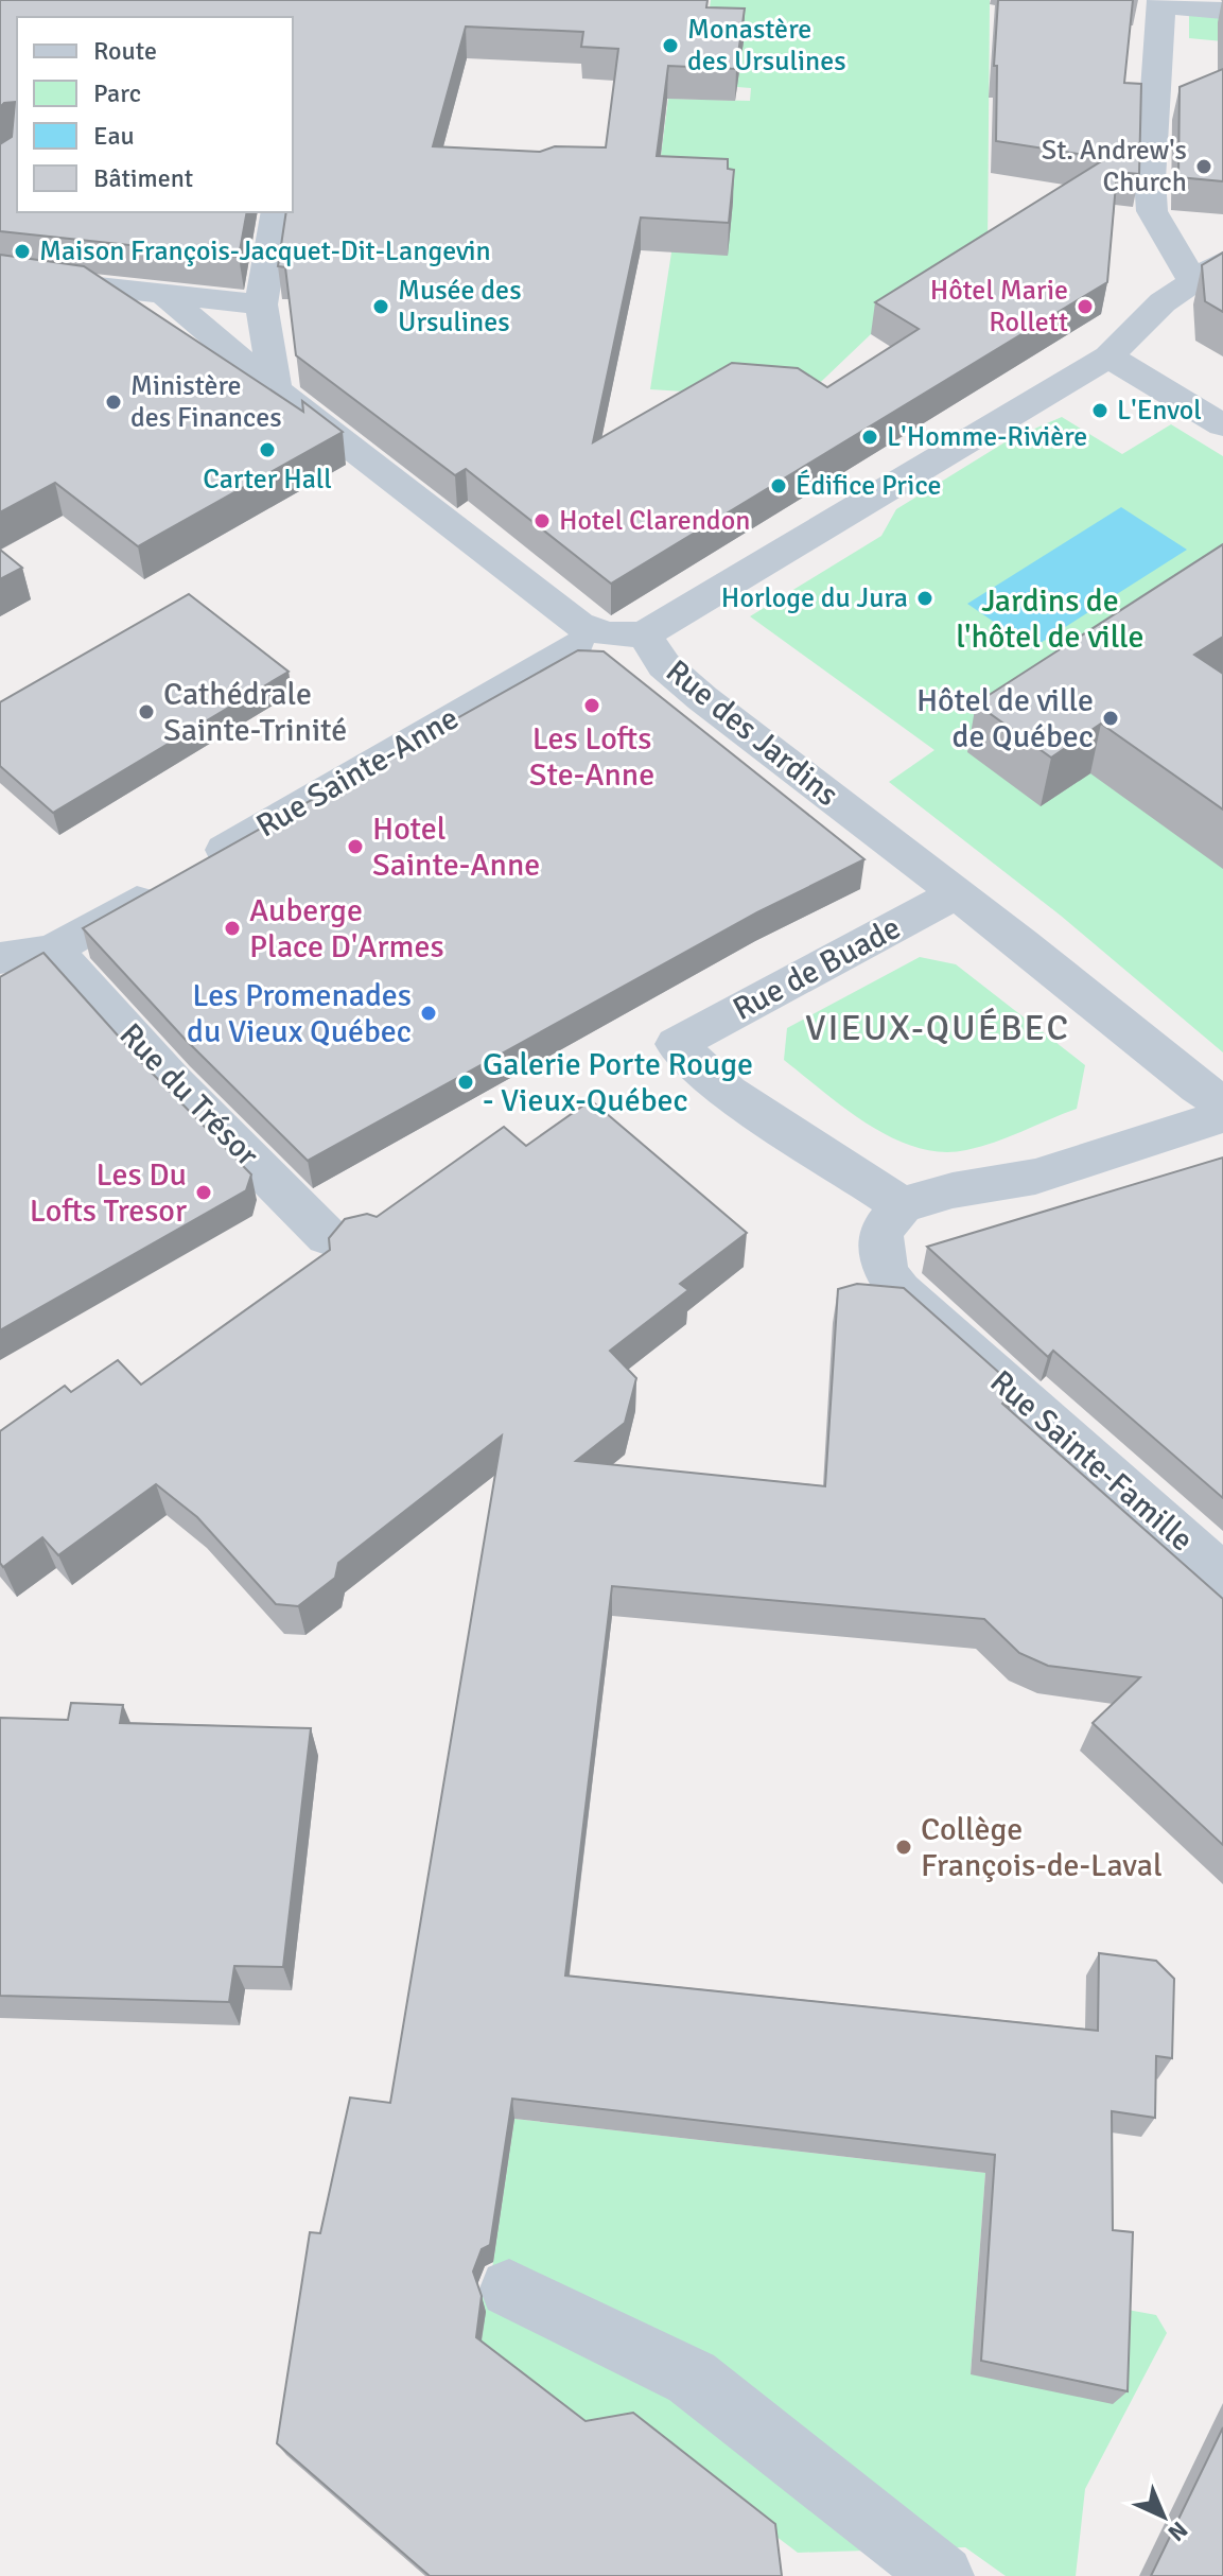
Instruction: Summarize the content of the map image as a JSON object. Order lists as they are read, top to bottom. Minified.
{"streets":{"street":["Rue des Jardins","Rue Sainte-Anne","Rue de Buade","Rue du Trésor","Rue Sainte-Famille"]},"crossings":[["Rue des Jardins","Rue de Buade"],["Rue Sainte-Anne","Rue du Trésor"],["Rue de Buade","Rue Sainte-Famille"]],"districts":["VIEUX-QUÉBEC"],"parks":["Jardins de l'hôtel de ville"],"places":["Monastère des Ursulines","St. Andrew's Church","Maison François-Jacquet-Dit-Langevin","Musée des Ursulines","Hôtel Marie Rollett","Ministère des Finances","L'Envol","L'Homme-Rivière","Carter Hall","Édifice Price","Hotel Clarendon","Horloge du Jura","Les Lofts Ste-Anne","Cathédrale Sainte-Trinité","Hôtel de ville de Québec","Hotel Sainte-Anne","Auberge Place D'Armes","Les Promenades du Vieux Québec","Galerie Porte Rouge - Vieux-Québec","Les Du Lofts Tresor","Collège François-de-Laval"],"legend":["Route","Parc","Eau","Bâtiment"],"north":"bottom right"}
